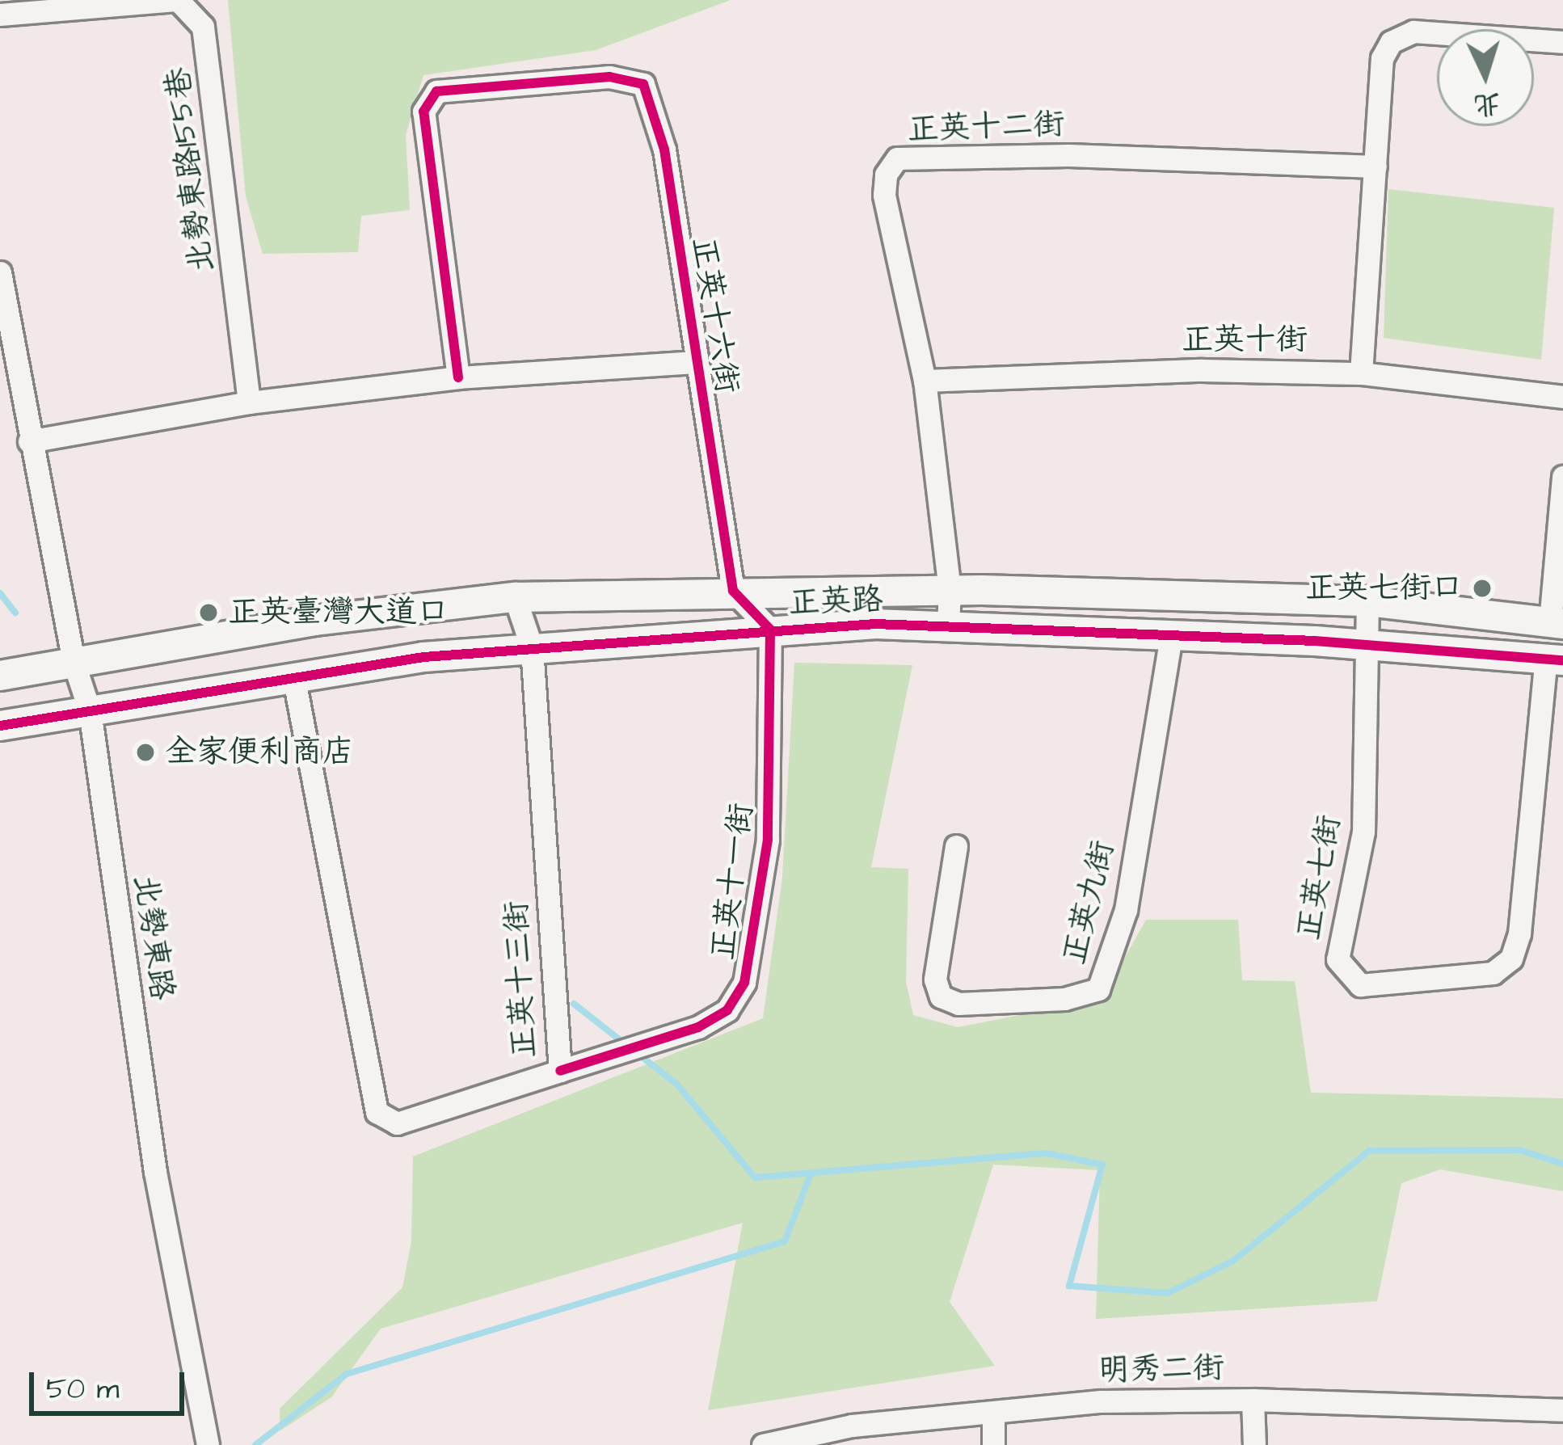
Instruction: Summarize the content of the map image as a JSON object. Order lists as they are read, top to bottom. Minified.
{"streets":{"street":["正英十二街","北勢東路155巷","正英十六街","正英十街","正英路","正英七街","正英十一街","正英九街","北勢東路","正英十三街","明秀二街"]},"crossings":[["正英十二街","正英十街"],["正英十二街","正英路"],["正英十六街","正英路"],["正英路","正英七街"],["正英路","正英十一街"],["正英路","正英九街"],["正英路","北勢東路"],["正英路","正英十三街"],["正英十一街","正英十三街"]],"places":["正英七街口","正英臺灣大道口","全家便利商店"],"scale_bar":"50 m","north":"bottom"}
